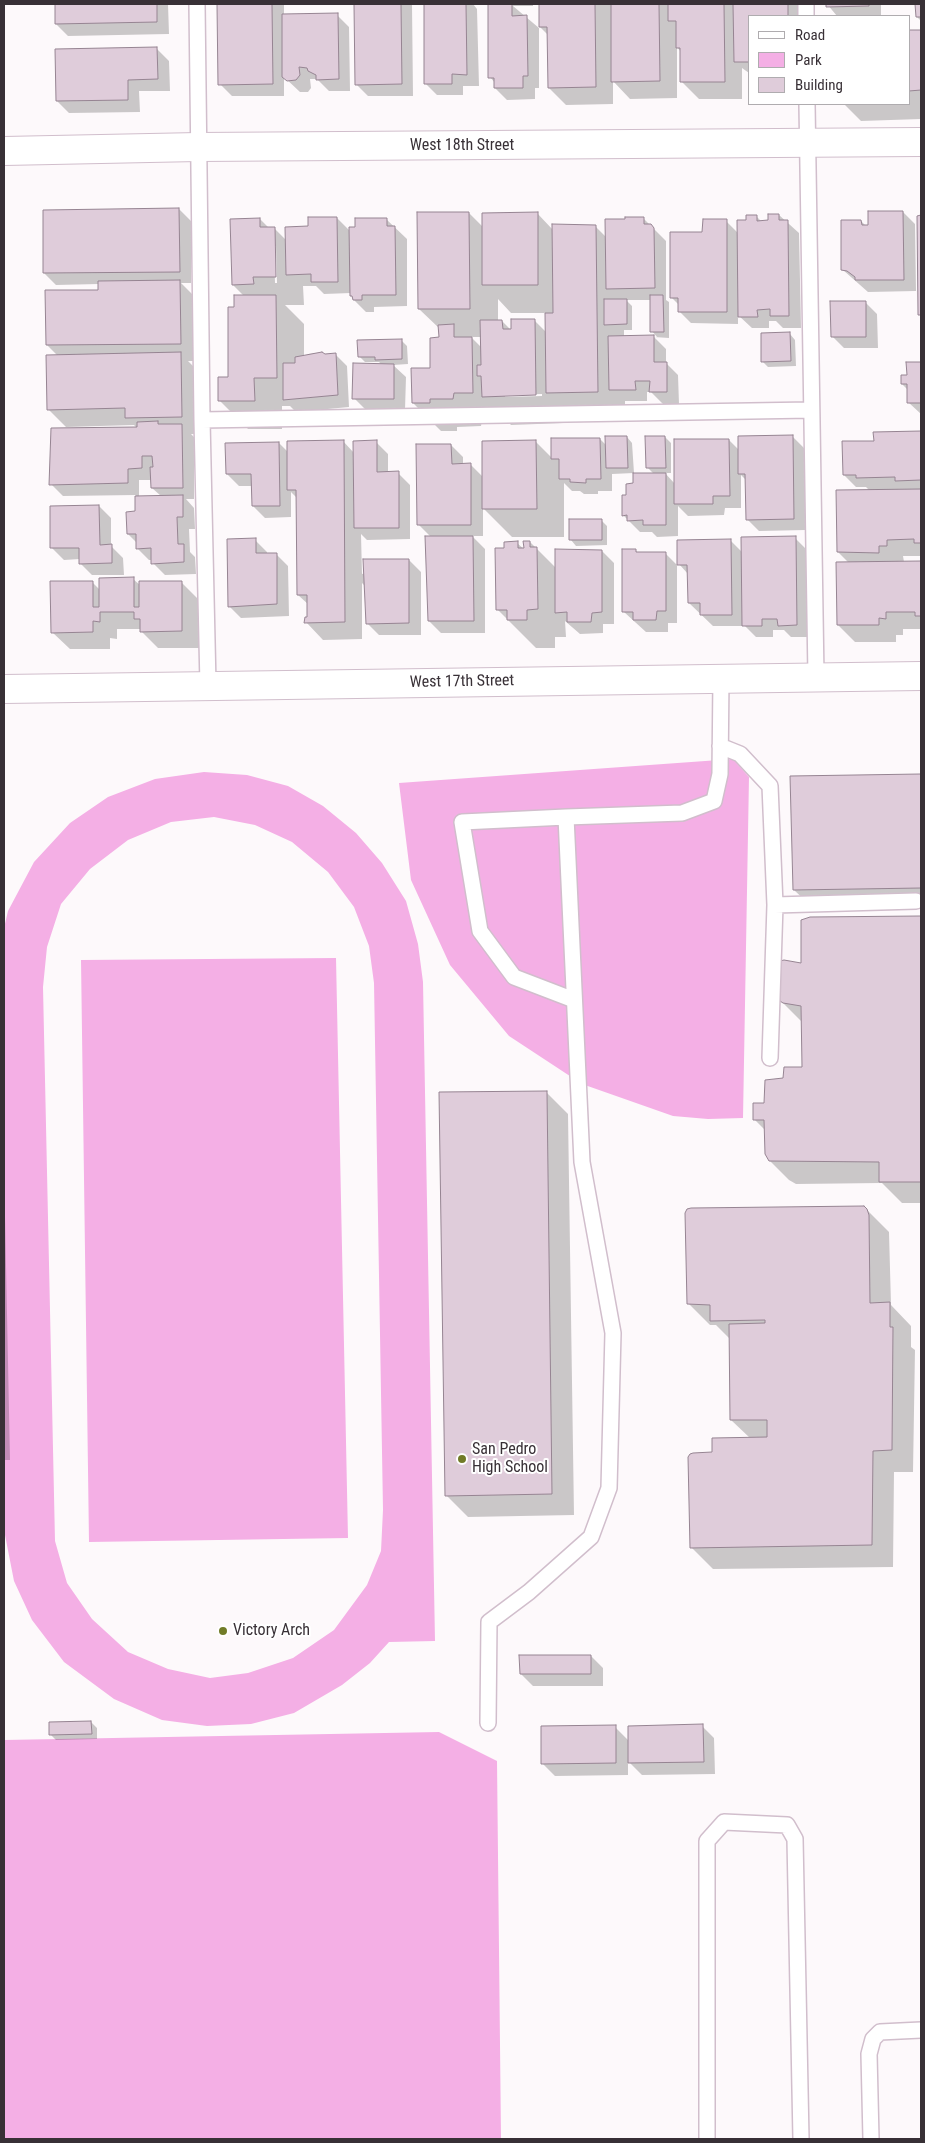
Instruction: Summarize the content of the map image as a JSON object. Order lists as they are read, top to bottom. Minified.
{"streets":{"street":["West 18th Street","West 17th Street"]},"places":["San Pedro High School","Victory Arch"],"legend":["Road","Park","Building"]}
